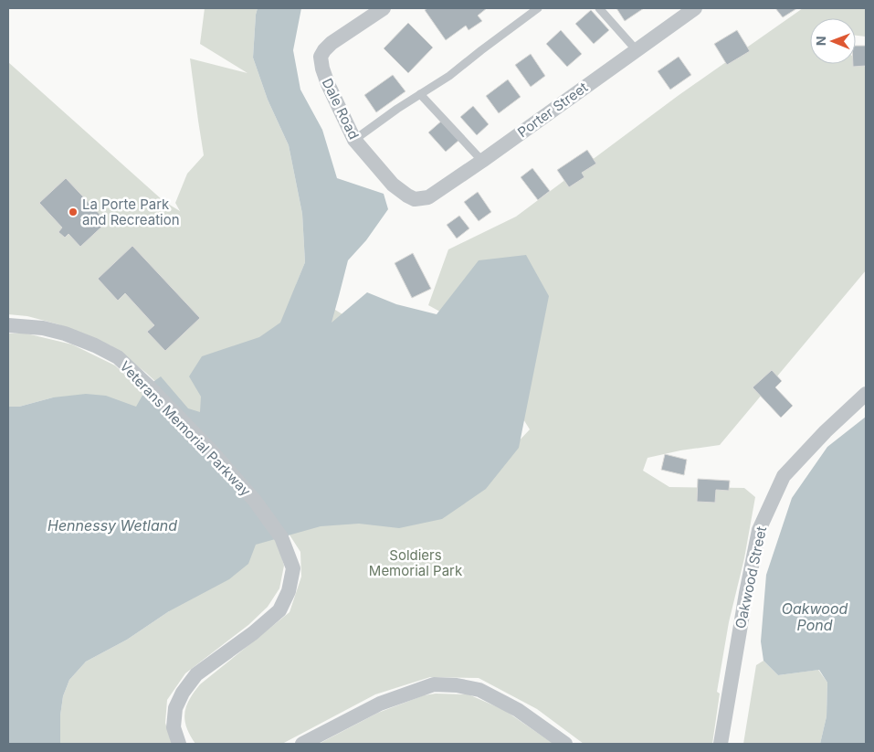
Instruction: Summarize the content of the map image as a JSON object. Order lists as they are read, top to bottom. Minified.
{"streets":{"street":["Dale Road","Porter Street","Veterans Memorial Parkway","Oakwood Street"]},"crossings":[["Dale Road","Porter Street"]],"water":["Hennessy Wetland","Oakwood Pond"],"parks":["Soldiers Memorial Park"],"places":["La Porte Park and Recreation"],"north":"left"}
